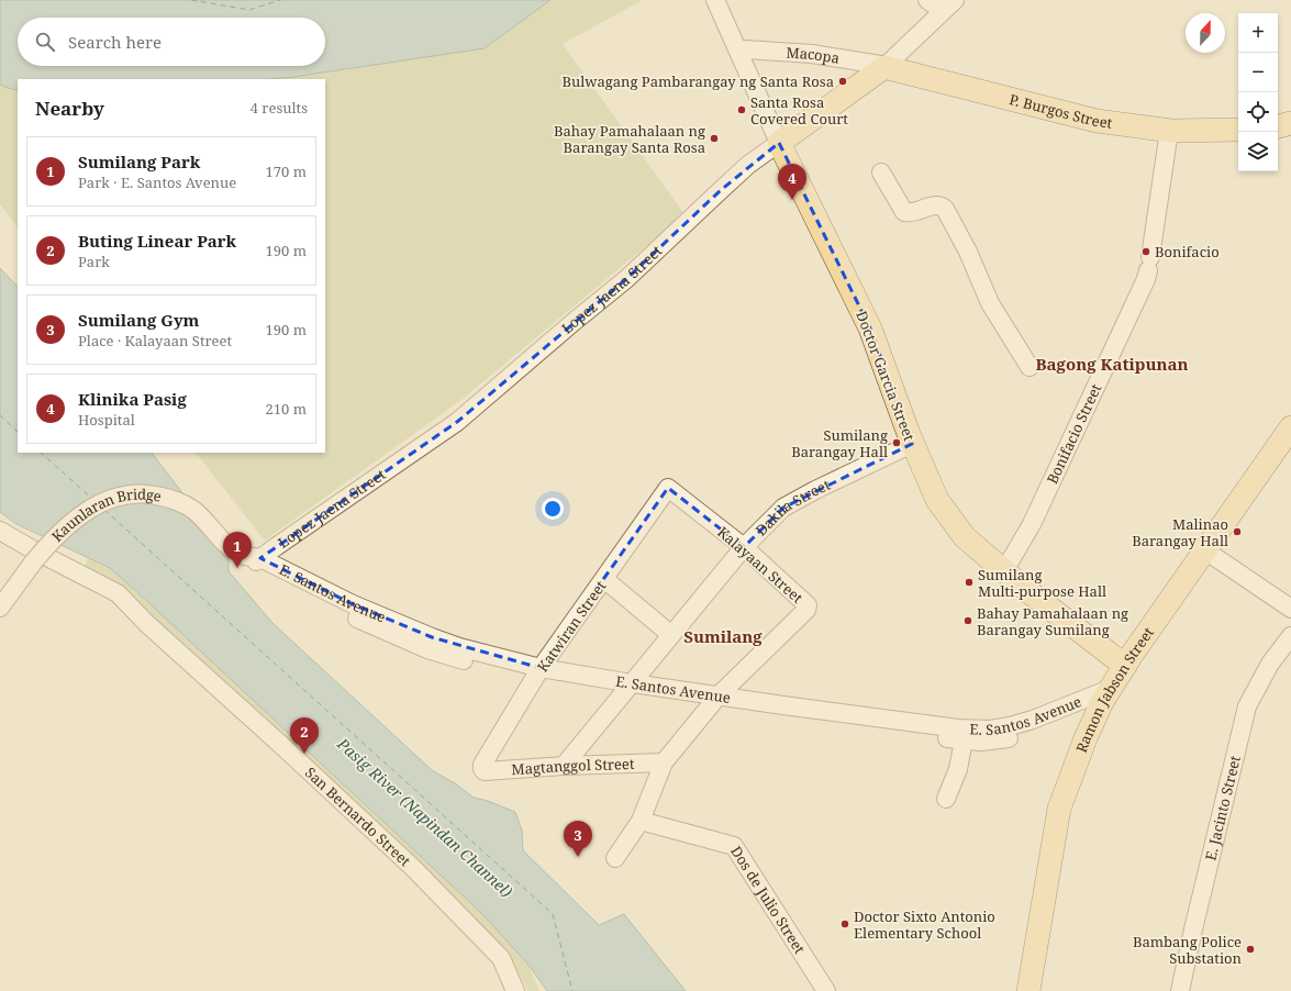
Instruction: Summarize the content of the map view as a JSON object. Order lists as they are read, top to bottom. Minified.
{"streets":{"main road":["P. Burgos Street","Lopez Jaena Street","Doctor Garcia Street","Ramon Jabson Street"],"street":["Macopa","Bonifacio Street","Dakila Street","Kaunlaran Bridge","Kalayaan Street","E. Santos Avenue","Katwiran Street","Magtanggol Street","E. Jacinto Street","San Bernardo Street","Dos de Julio Street"]},"crossings":[["Macopa","P. Burgos Street"],["Macopa","Lopez Jaena Street"],["P. Burgos Street","Lopez Jaena Street"],["P. Burgos Street","Bonifacio Street"],["Lopez Jaena Street","Doctor Garcia Street"],["Lopez Jaena Street","E. Santos Avenue"],["Doctor Garcia Street","Bonifacio Street"],["Doctor Garcia Street","Dakila Street"],["Doctor Garcia Street","Ramon Jabson Street"],["Dakila Street","Kalayaan Street"],["Dakila Street","E. Santos Avenue"],["Dakila Street","Magtanggol Street"],["Kaunlaran Bridge","E. Santos Avenue"],["Kaunlaran Bridge","San Bernardo Street"],["Kalayaan Street","E. Santos Avenue"],["Kalayaan Street","Katwiran Street"],["Kalayaan Street","Magtanggol Street"],["Kalayaan Street","Dos de Julio Street"],["E. Santos Avenue","Katwiran Street"],["E. Santos Avenue","Ramon Jabson Street"],["Katwiran Street","Magtanggol Street"]],"districts":["Bagong Katipunan","Sumilang"],"water":["Pasig River (Napindan Channel)"],"places":["Bulwagang Pambarangay ng Santa Rosa","Santa Rosa Covered Court","Bahay Pamahalaan ng Barangay Santa Rosa","Bonifacio","Sumilang Barangay Hall","Malinao Barangay Hall","Sumilang Multi-purpose Hall","Bahay Pamahalaan ng Barangay Sumilang","Doctor Sixto Antonio Elementary School","Bambang Police Substation"],"north":"top","page":{"map_buttons":["+","−"],"search":"Search here","heading":["Nearby","4 results"],"list":[{"mark":"1","name":"Sumilang Park","note":"Park · E. Santos Avenue","value":"170 m"},{"mark":"2","name":"Buting Linear Park","note":"Park","value":"190 m"},{"mark":"3","name":"Sumilang Gym","note":"Place · Kalayaan Street","value":"190 m"},{"mark":"4","name":"Klinika Pasig","note":"Hospital","value":"210 m"}],"pins":["4","1","2","3"]}}
